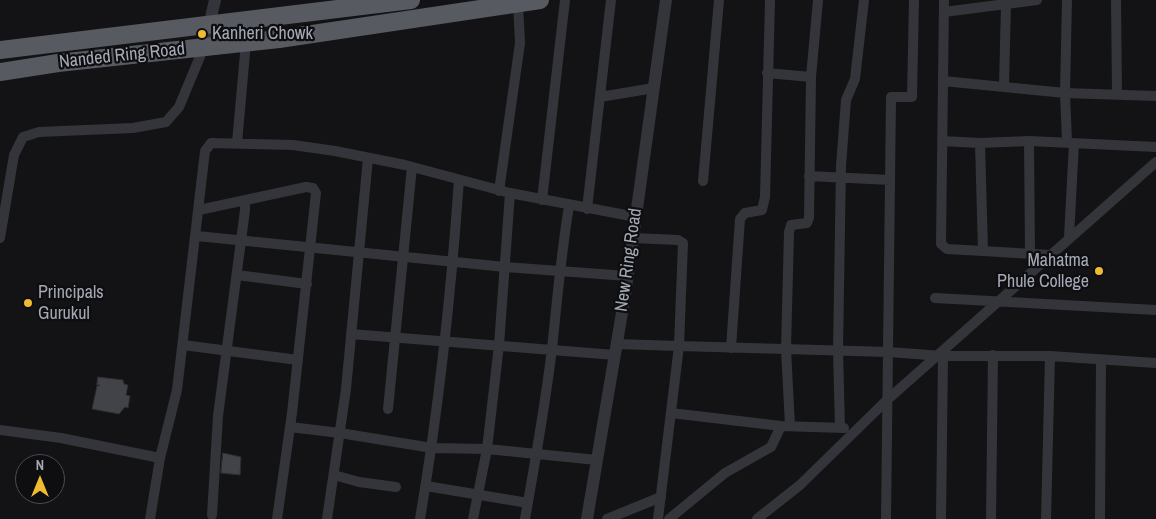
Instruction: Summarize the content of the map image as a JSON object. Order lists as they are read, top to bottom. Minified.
{"streets":{"highway":["Nanded Ring Road"],"street":["New Ring Road"]},"places":["Kanheri Chowk","Mahatma Phule College","Principals Gurukul"],"north":"top"}
